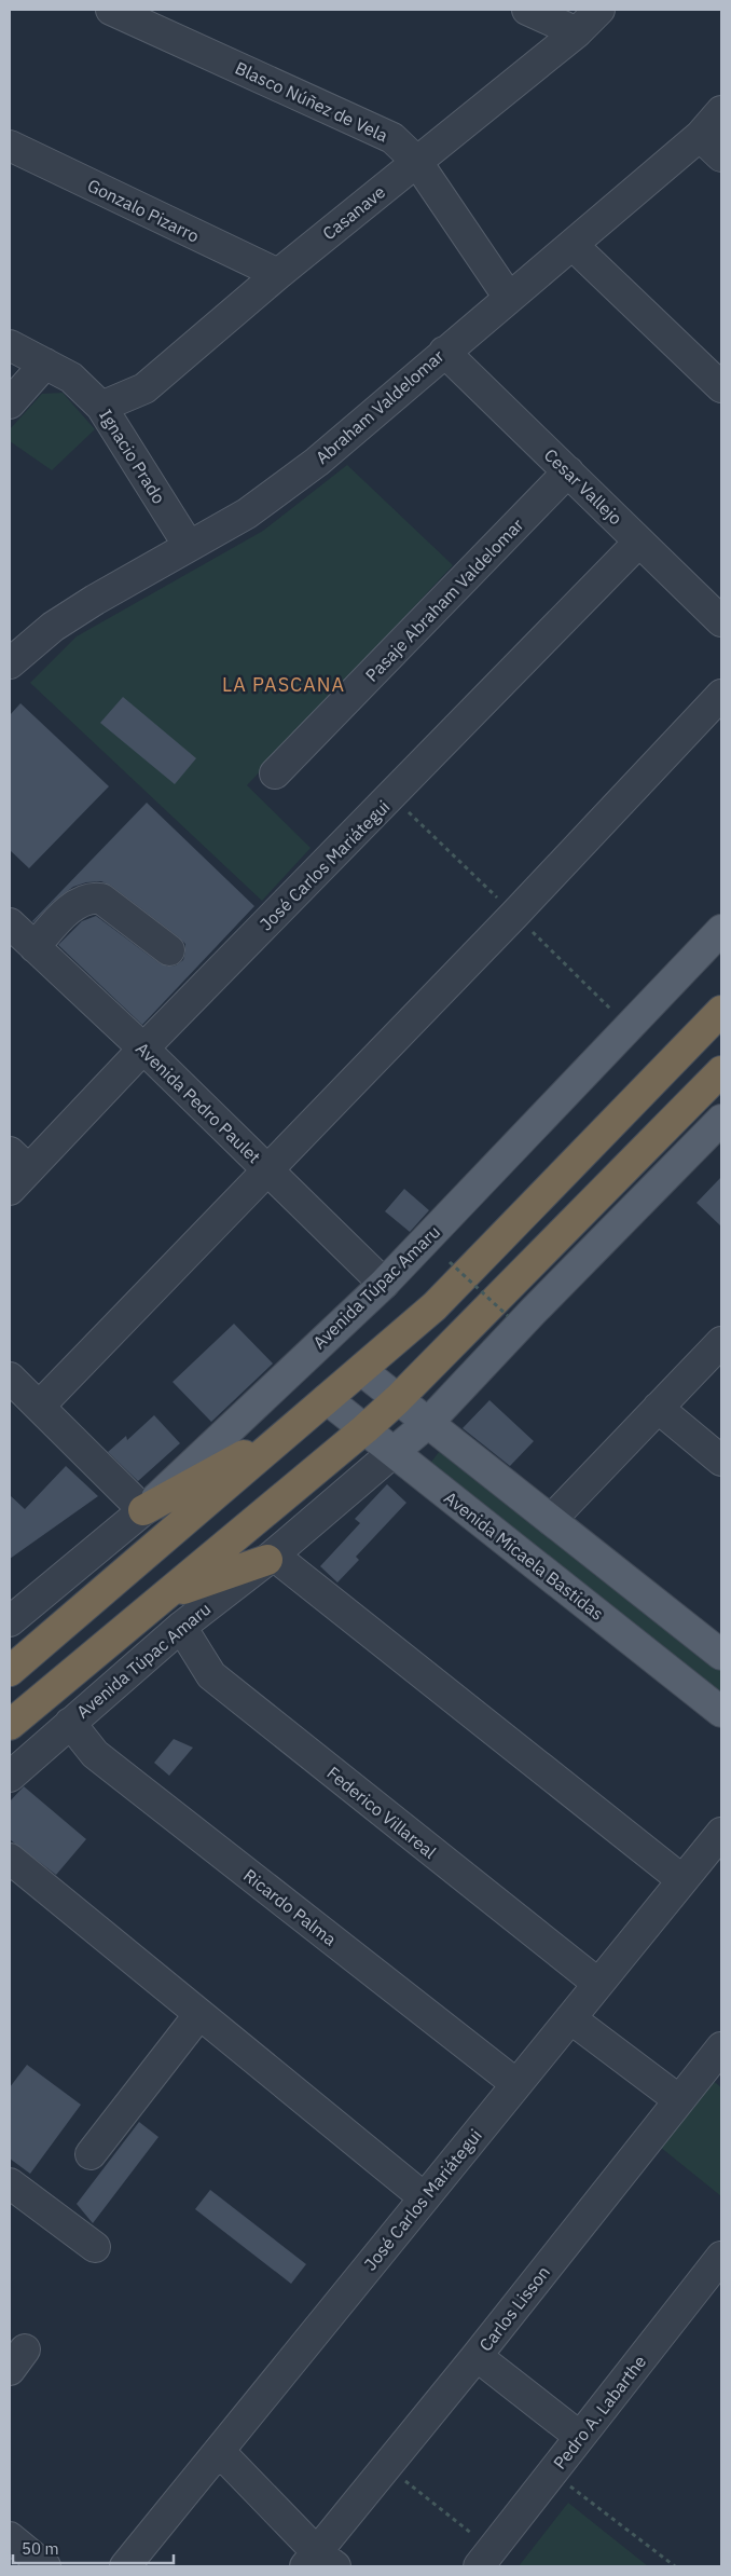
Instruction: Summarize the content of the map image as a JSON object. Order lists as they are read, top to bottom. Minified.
{"streets":{"highway":["Avenida Túpac Amaru"],"main road":["Avenida Micaela Bastidas"],"street":["Blasco Núñez de Vela","Gonzalo Pizarro","Casanave","Abraham Valdelomar","Ignacio Prado","Cesar Vallejo","Pasaje Abraham Valdelomar","José Carlos Mariátegui","Avenida Pedro Paulet","Federico Villareal","Ricardo Palma","Carlos Lisson","Pedro A. Labarthe"]},"crossings":[["Blasco Núñez de Vela","Casanave"],["Blasco Núñez de Vela","Abraham Valdelomar"],["Gonzalo Pizarro","Casanave"],["Casanave","Ignacio Prado"],["Abraham Valdelomar","Ignacio Prado"],["Abraham Valdelomar","Cesar Vallejo"],["Cesar Vallejo","Pasaje Abraham Valdelomar"],["Cesar Vallejo","José Carlos Mariátegui"],["José Carlos Mariátegui","Avenida Pedro Paulet"],["José Carlos Mariátegui","Federico Villareal"],["José Carlos Mariátegui","Ricardo Palma"],["Avenida Pedro Paulet","Avenida Túpac Amaru"],["Avenida Túpac Amaru","Avenida Micaela Bastidas"],["Avenida Túpac Amaru","Federico Villareal"],["Avenida Túpac Amaru","Ricardo Palma"]],"districts":["LA PASCANA"],"scale_bar":"50 m"}
